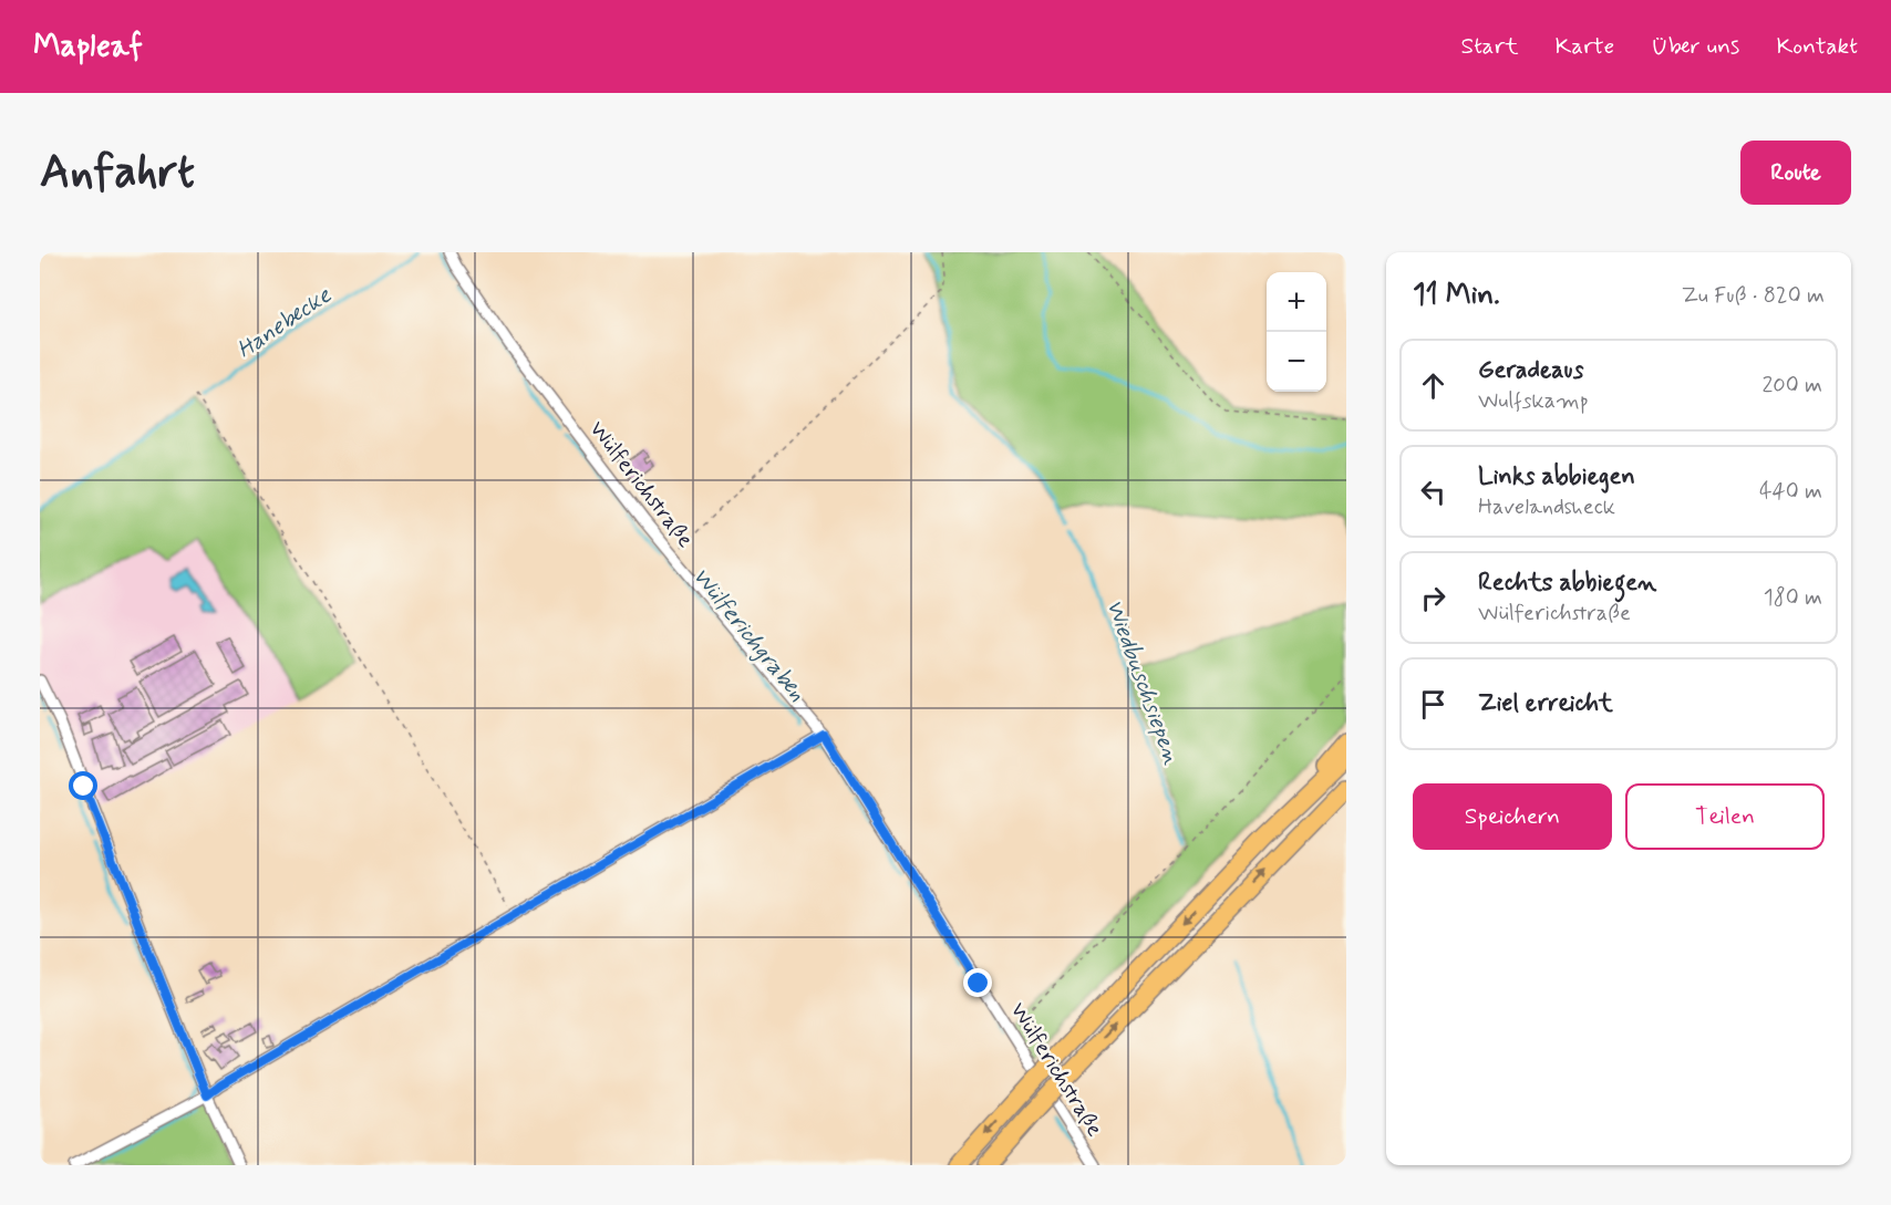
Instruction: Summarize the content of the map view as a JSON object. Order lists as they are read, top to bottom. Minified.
{"streets":{"street":["Wülferichstraße"]},"water":["Hanebecke","Wülferichgraben","Wiedbuschsiepen"],"page":{"header":"Mapleaf","nav":["Start","Karte","Über uns","Kontakt"],"buttons":["Route",["Speichern","Teilen"]],"title":"Anfahrt","heading":["11 Min.","Zu Fuß · 820 m"],"map_buttons":["+","−"],"list":[["Geradeaus","Wulfskamp","200 m"],["Links abbiegen","Havelandsheck","440 m"],["Rechts abbiegen","Wülferichstraße","180 m"],"Ziel erreicht"]}}
